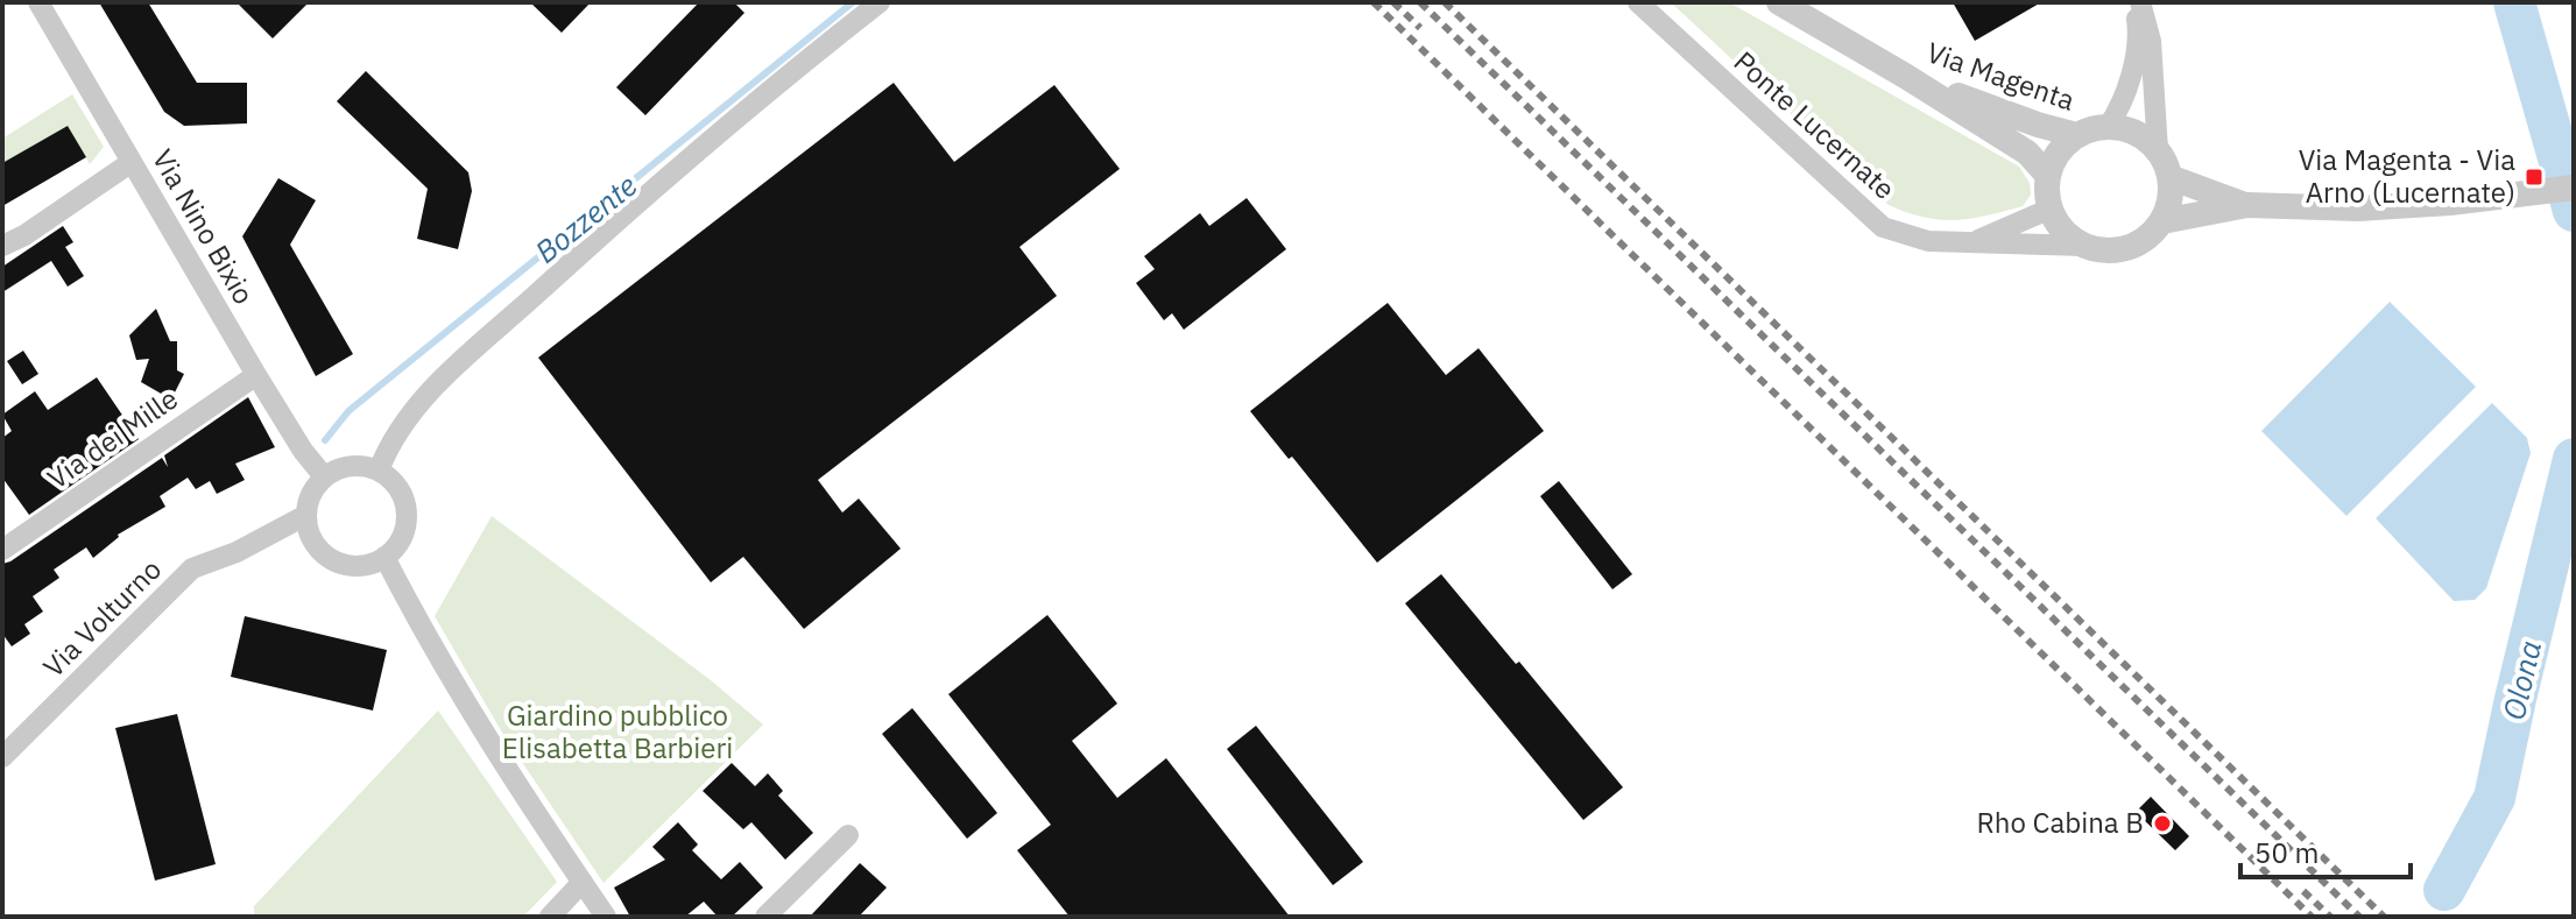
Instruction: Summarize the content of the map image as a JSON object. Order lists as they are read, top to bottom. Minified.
{"streets":{"street":["Via Magenta","Ponte Lucernate","Via Nino Bixio","Via dei Mille","Via Volturno"]},"crossings":[["Via Magenta","Ponte Lucernate"],["Via Nino Bixio","Via dei Mille"],["Via Nino Bixio","Via Volturno"]],"water":["Bozzente","Olona"],"parks":["Giardino pubblico Elisabetta Barbieri"],"places":{"transit":["Via Magenta - Via Arno (Lucernate)"],"other":["Rho Cabina B"]},"scale_bar":"50 m"}
